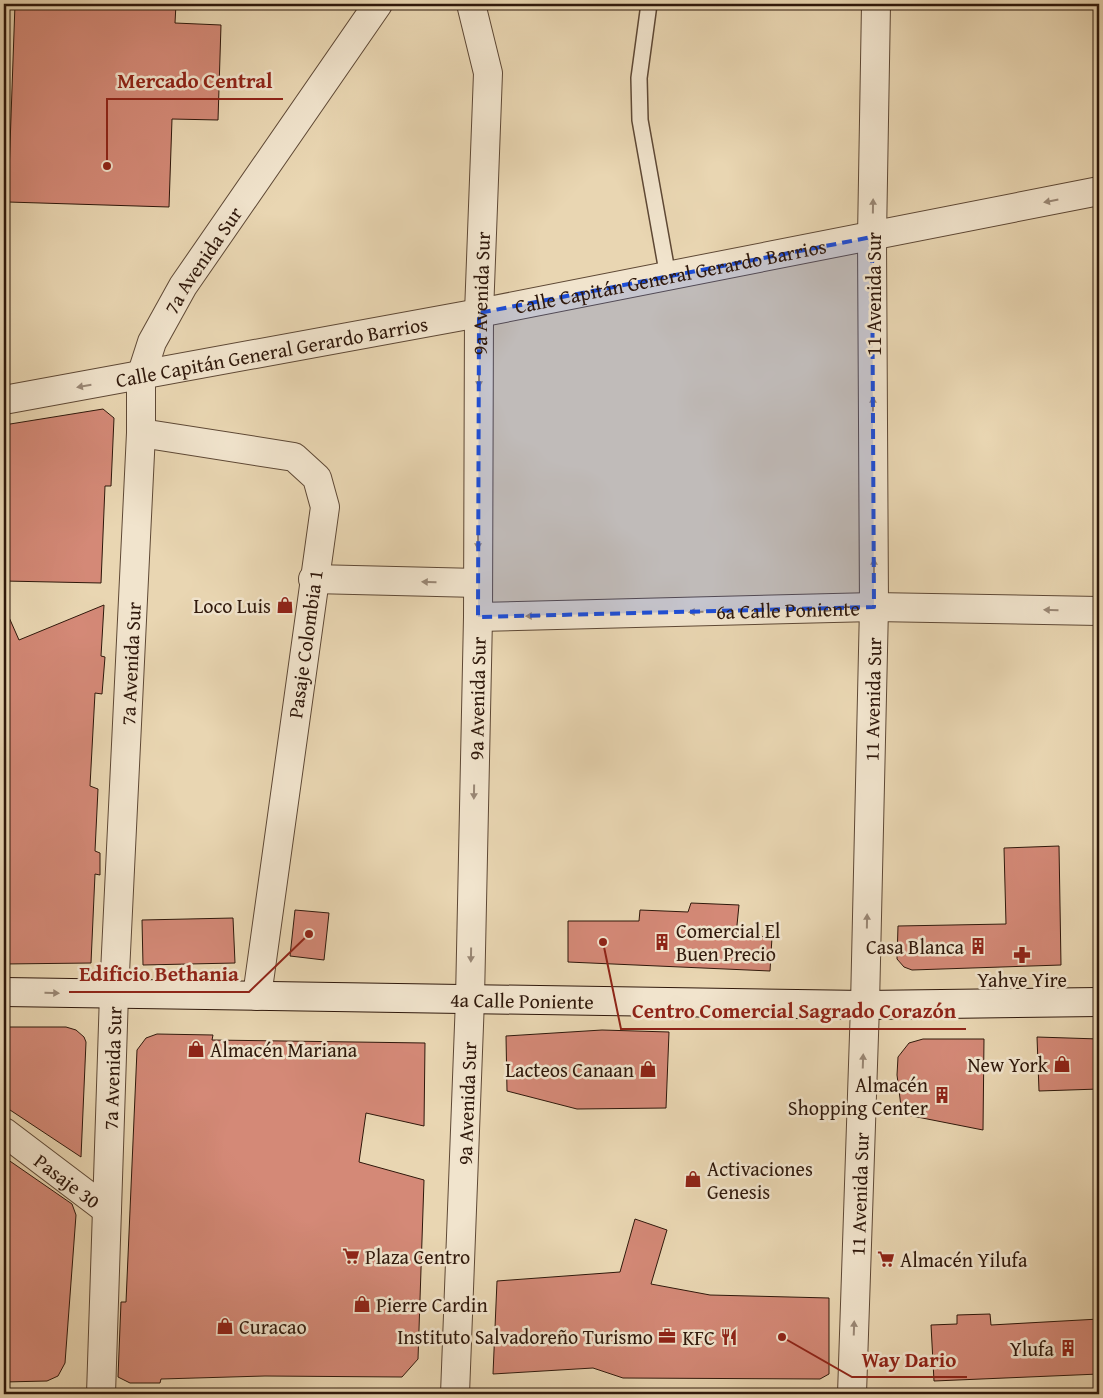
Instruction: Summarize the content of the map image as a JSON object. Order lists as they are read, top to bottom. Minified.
{"streets":{"street":["7a Avenida Sur","Calle Capitán General Gerardo Barrios","9a Avenida Sur","11 Avenida Sur","6a Calle Poniente","Pasaje Colombia 1","4a Calle Poniente","Pasaje 30"]},"crossings":[["7a Avenida Sur","Calle Capitán General Gerardo Barrios"],["7a Avenida Sur","Pasaje Colombia 1"],["7a Avenida Sur","4a Calle Poniente"],["7a Avenida Sur","Pasaje 30"],["Calle Capitán General Gerardo Barrios","9a Avenida Sur"],["Calle Capitán General Gerardo Barrios","11 Avenida Sur"],["9a Avenida Sur","6a Calle Poniente"],["9a Avenida Sur","4a Calle Poniente"],["11 Avenida Sur","6a Calle Poniente"],["11 Avenida Sur","4a Calle Poniente"],["Pasaje Colombia 1","4a Calle Poniente"]],"one_way":["9a Avenida Sur","11 Avenida Sur","6a Calle Poniente"],"places":{"other":["Mercado Central","Edificio Bethania","Centro Comercial Sagrado Corazón","Way Dario"],"shop":["Loco Luis","Almacén Mariana","New York","Lacteos Canaan","Activaciones Genesis","Pierre Cardin","Curacao"],"building":["Comercial El Buen Precio","Casa Blanca","Almacén Shopping Center","Ylufa"],"pharmacy":["Yahve Yire"],"supermarket":["Plaza Centro","Almacén Yilufa"],"office":["Instituto Salvadoreño Turismo"],"restaurant":["KFC"]}}
